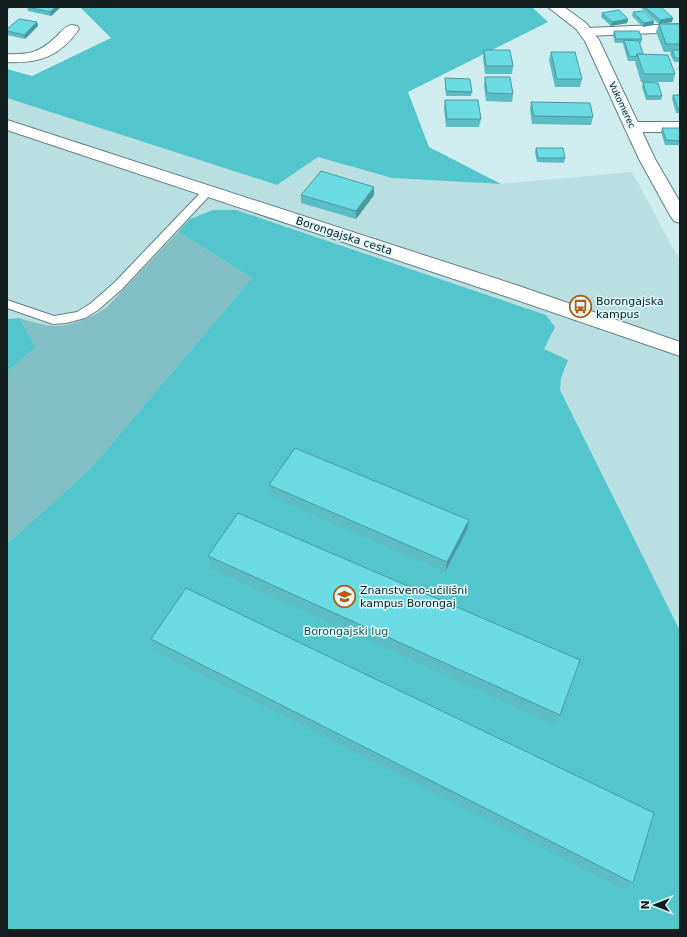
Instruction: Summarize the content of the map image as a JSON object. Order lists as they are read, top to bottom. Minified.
{"streets":{"street":["Vukomerec","Borongajska cesta"]},"parks":["Borongajski lug"],"places":{"bus stop":["Borongajska kampus"],"school or university":["Znanstveno-učilišni kampus Borongaj"]},"north":"left"}
